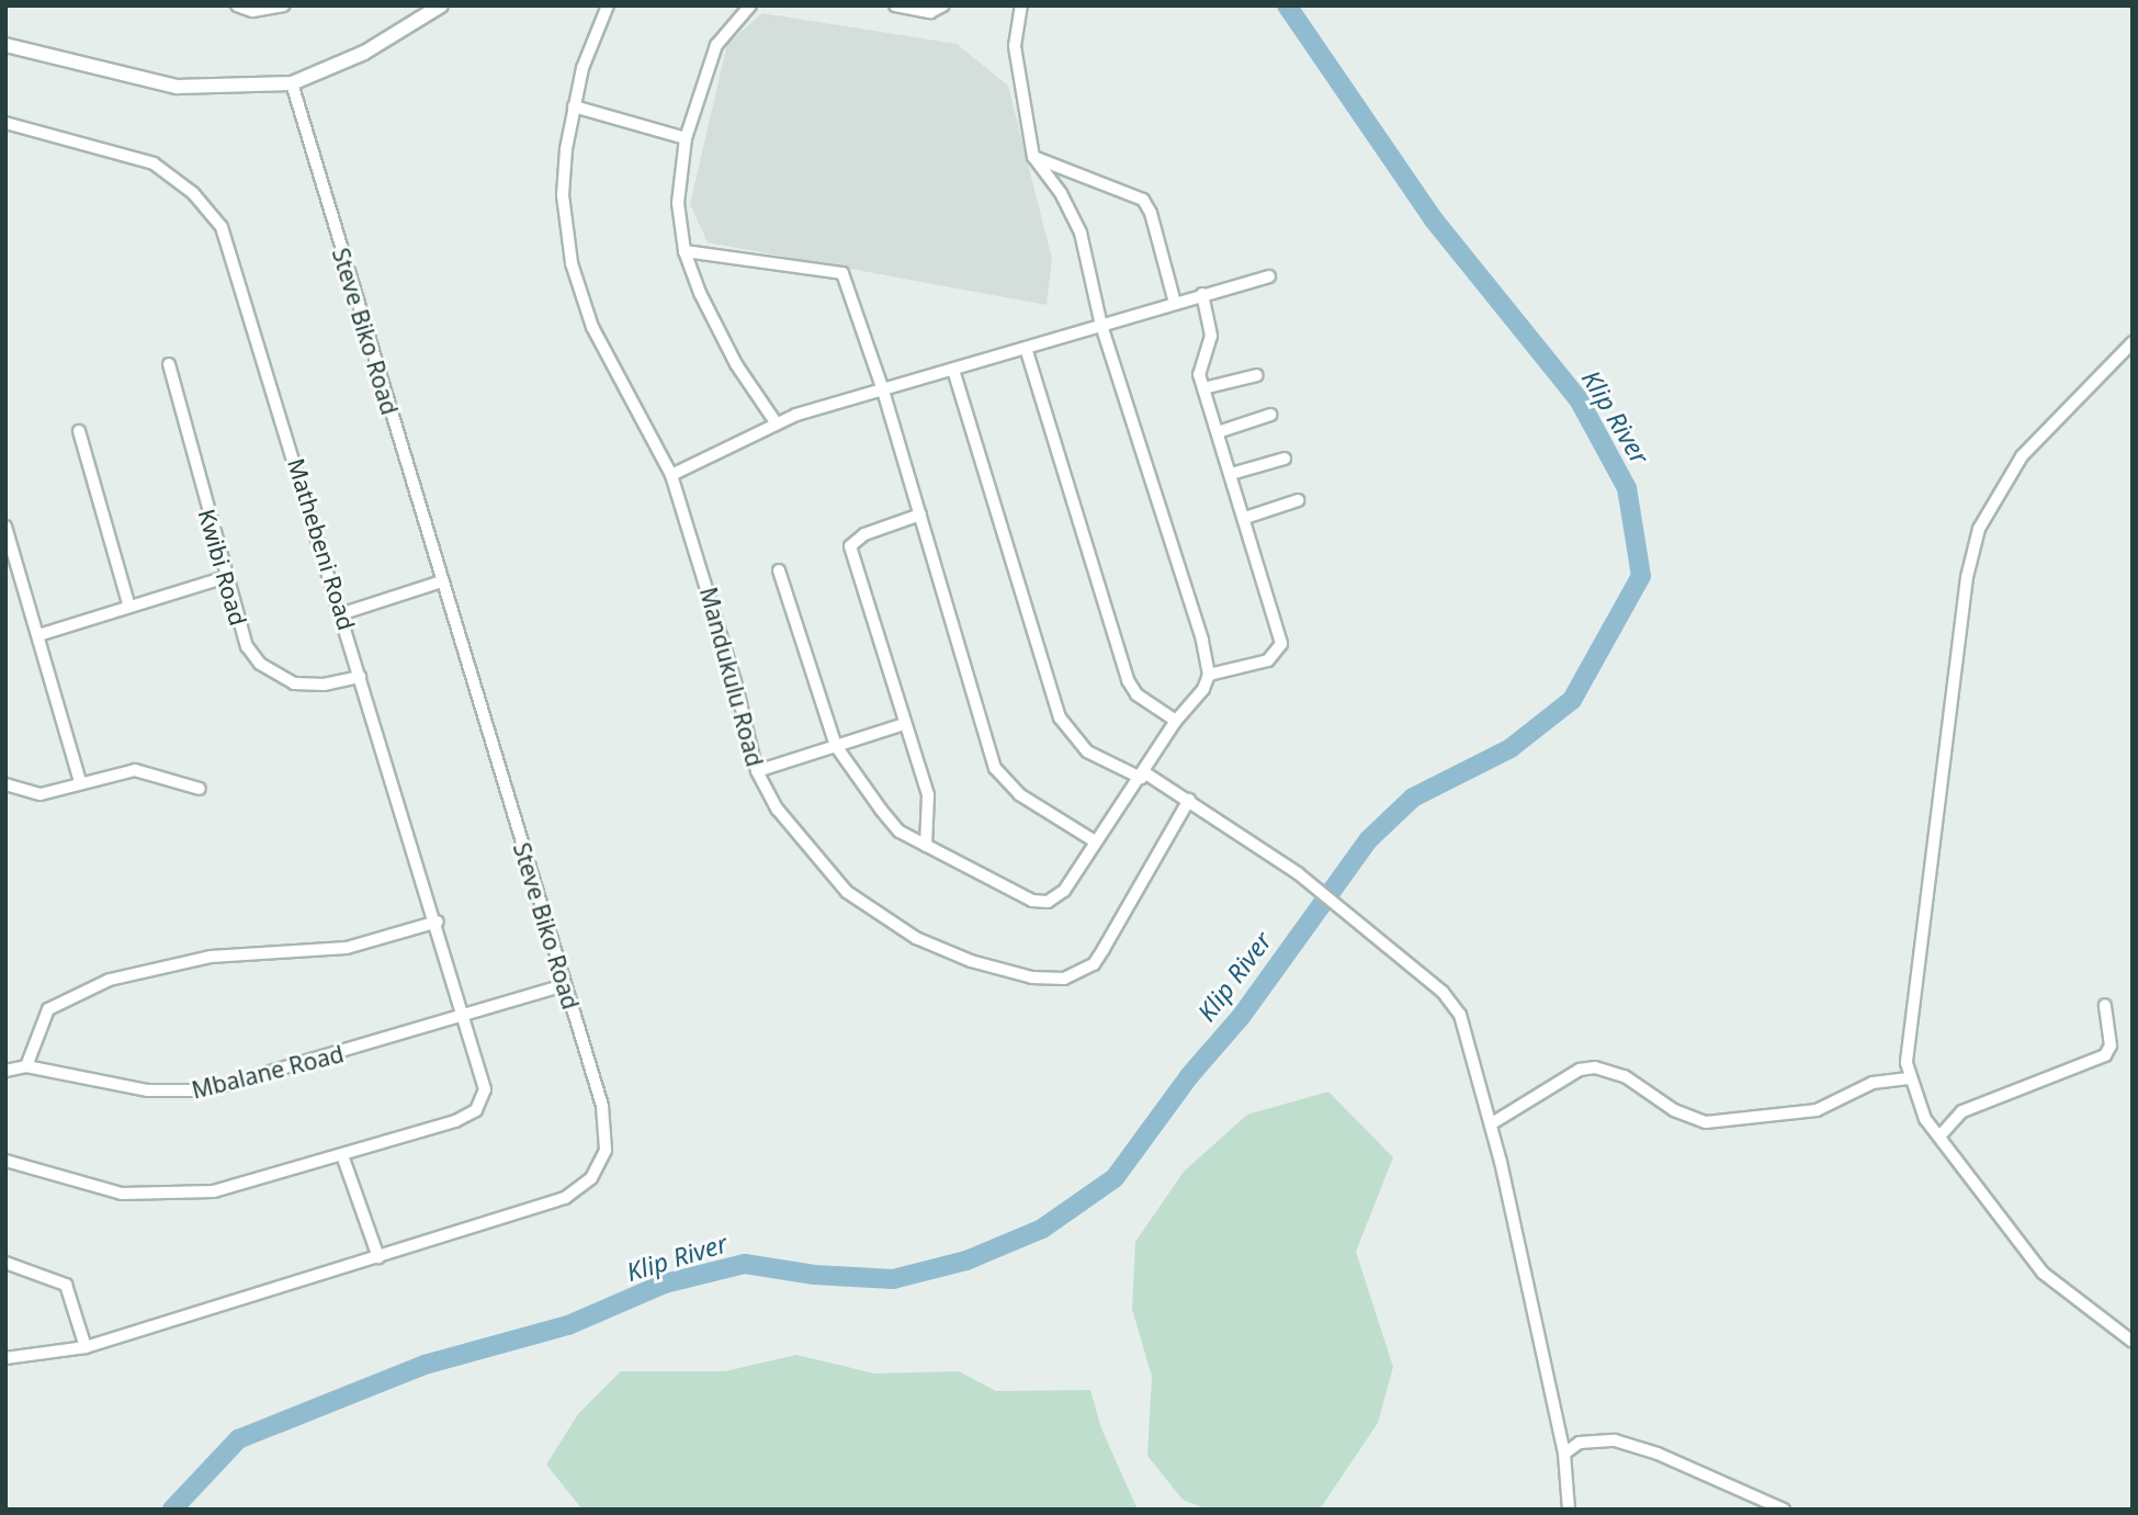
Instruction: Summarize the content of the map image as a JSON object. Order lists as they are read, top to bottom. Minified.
{"streets":{"street":["Steve Biko Road","Mathebeni Road","Kwibi Road","Mandukulu Road","Mbalane Road"]},"crossings":[["Steve Biko Road","Mbalane Road"],["Mathebeni Road","Kwibi Road"],["Mathebeni Road","Mbalane Road"]],"water":["Klip River"]}
